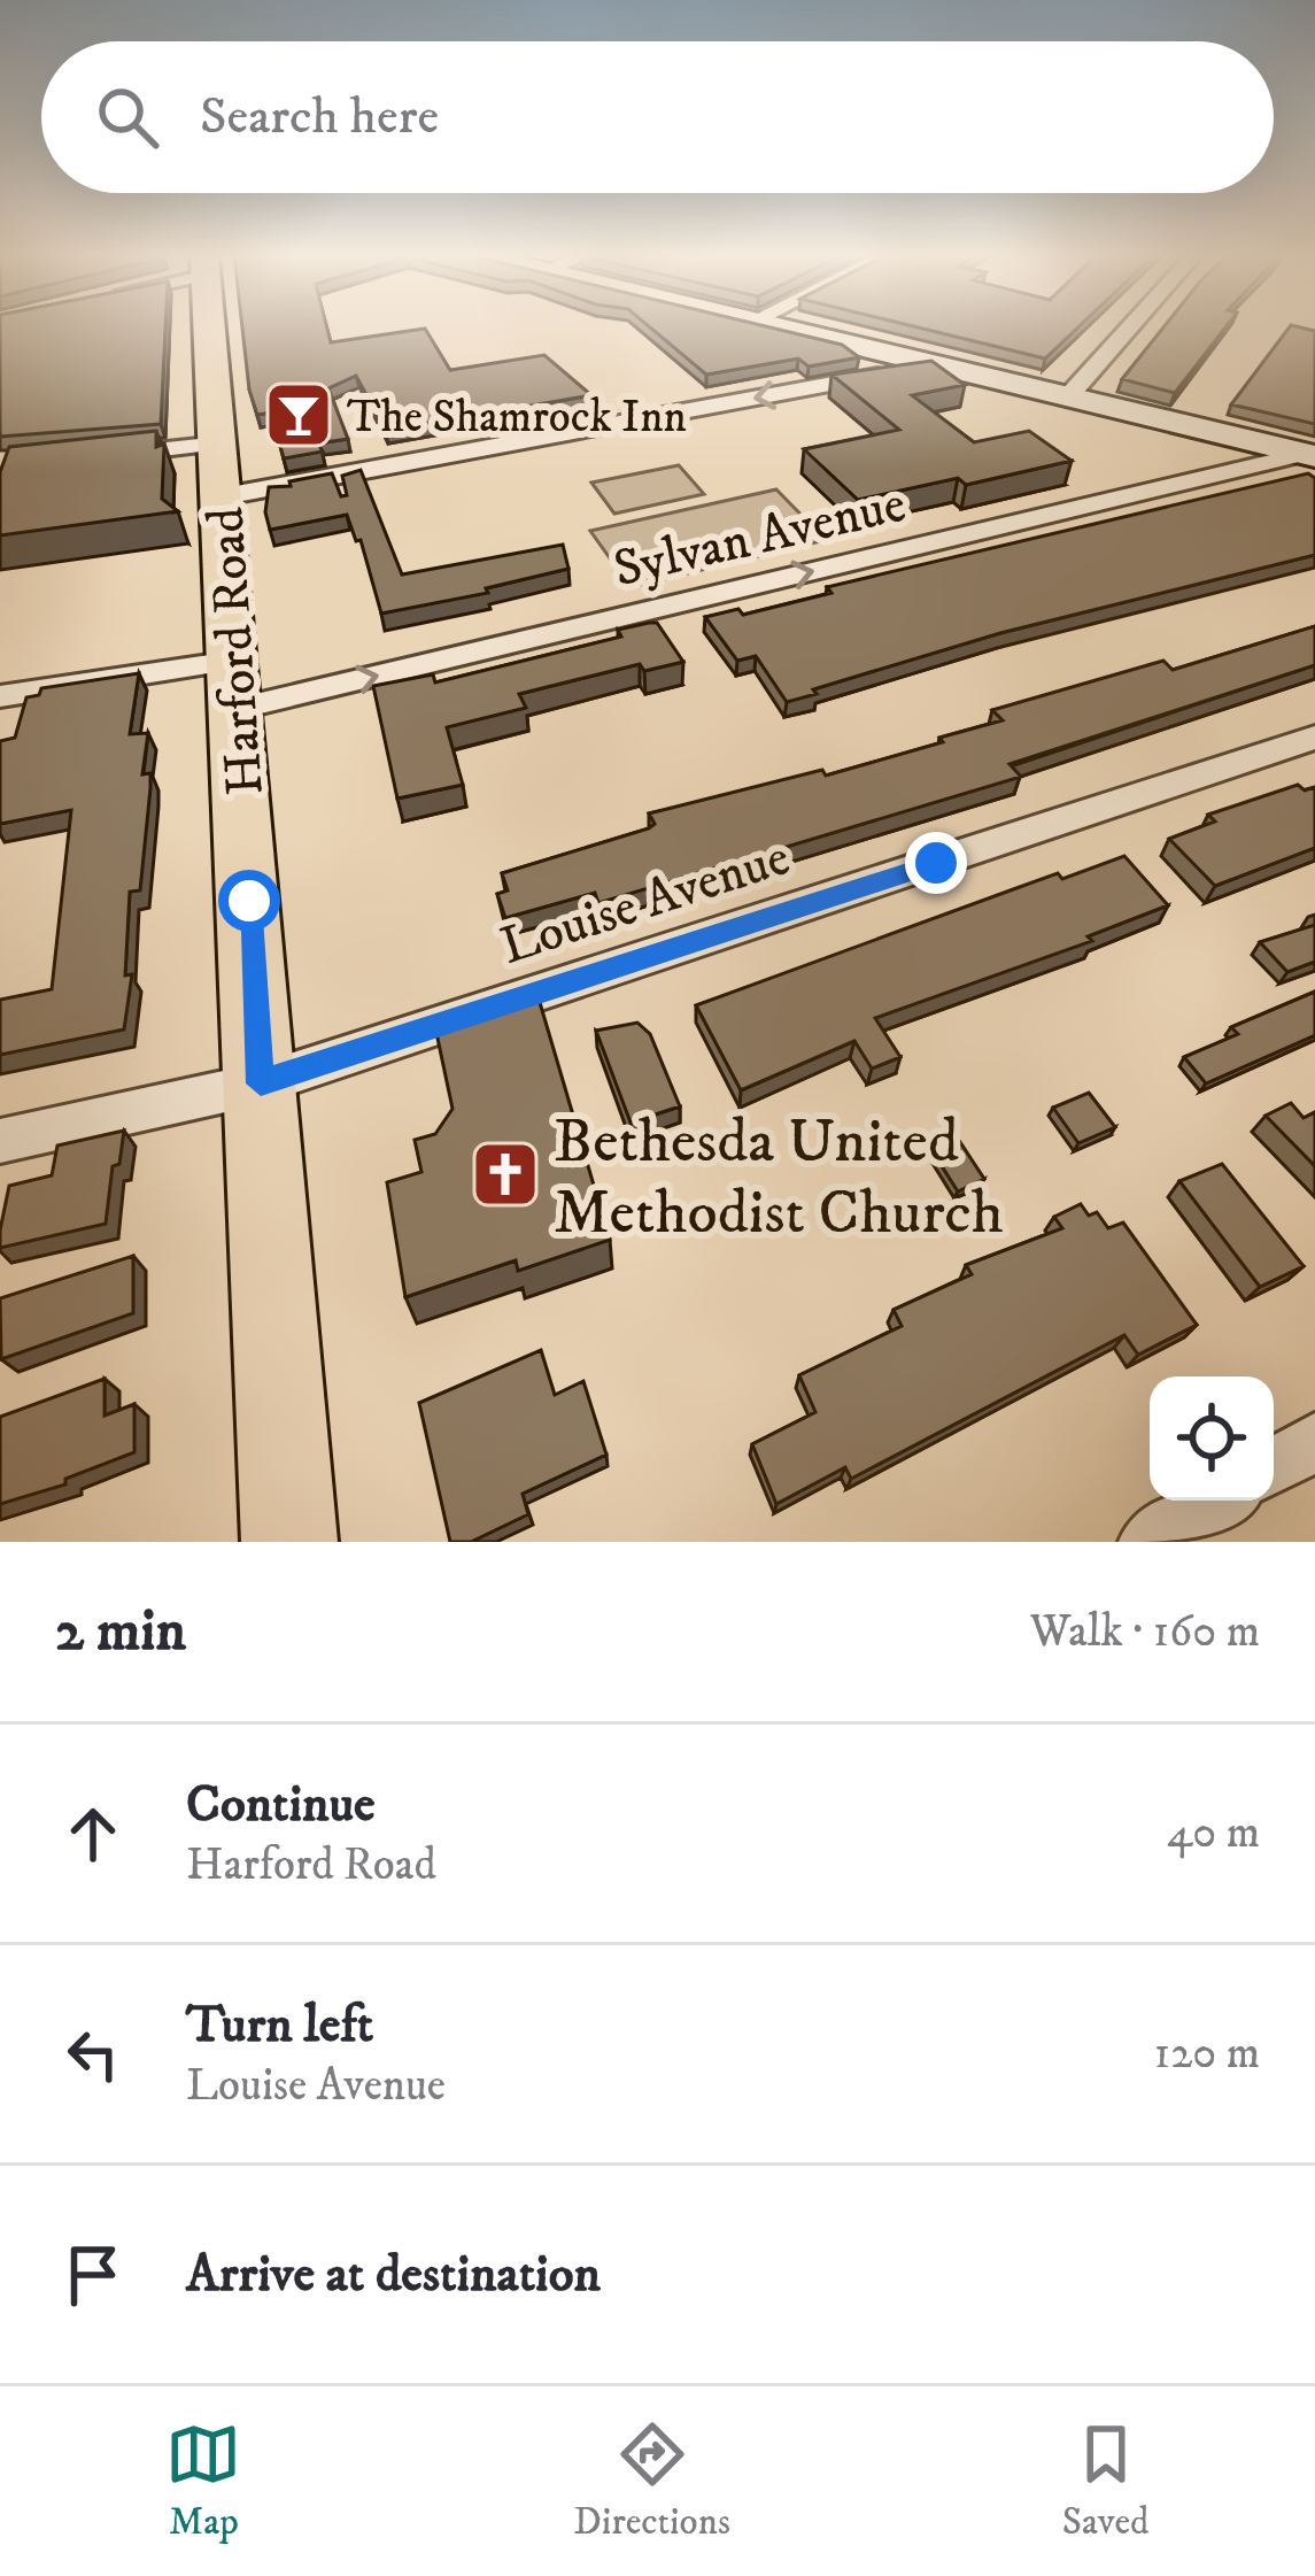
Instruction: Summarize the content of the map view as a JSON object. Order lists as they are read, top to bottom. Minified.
{"streets":{"main road":["Harford Road"],"street":["Sylvan Avenue","Louise Avenue"]},"crossings":[["Sylvan Avenue","Harford Road"],["Harford Road","Louise Avenue"]],"places":{"bar":["The Shamrock Inn"],"church":["Bethesda United Methodist Church"]},"page":{"search":"Search here","heading":["2 min","Walk · 160 m"],"list":[["Continue","Harford Road","40 m"],["Turn left","Louise Avenue","120 m"],"Arrive at destination"],"nav":["Map","Directions","Saved"]}}
